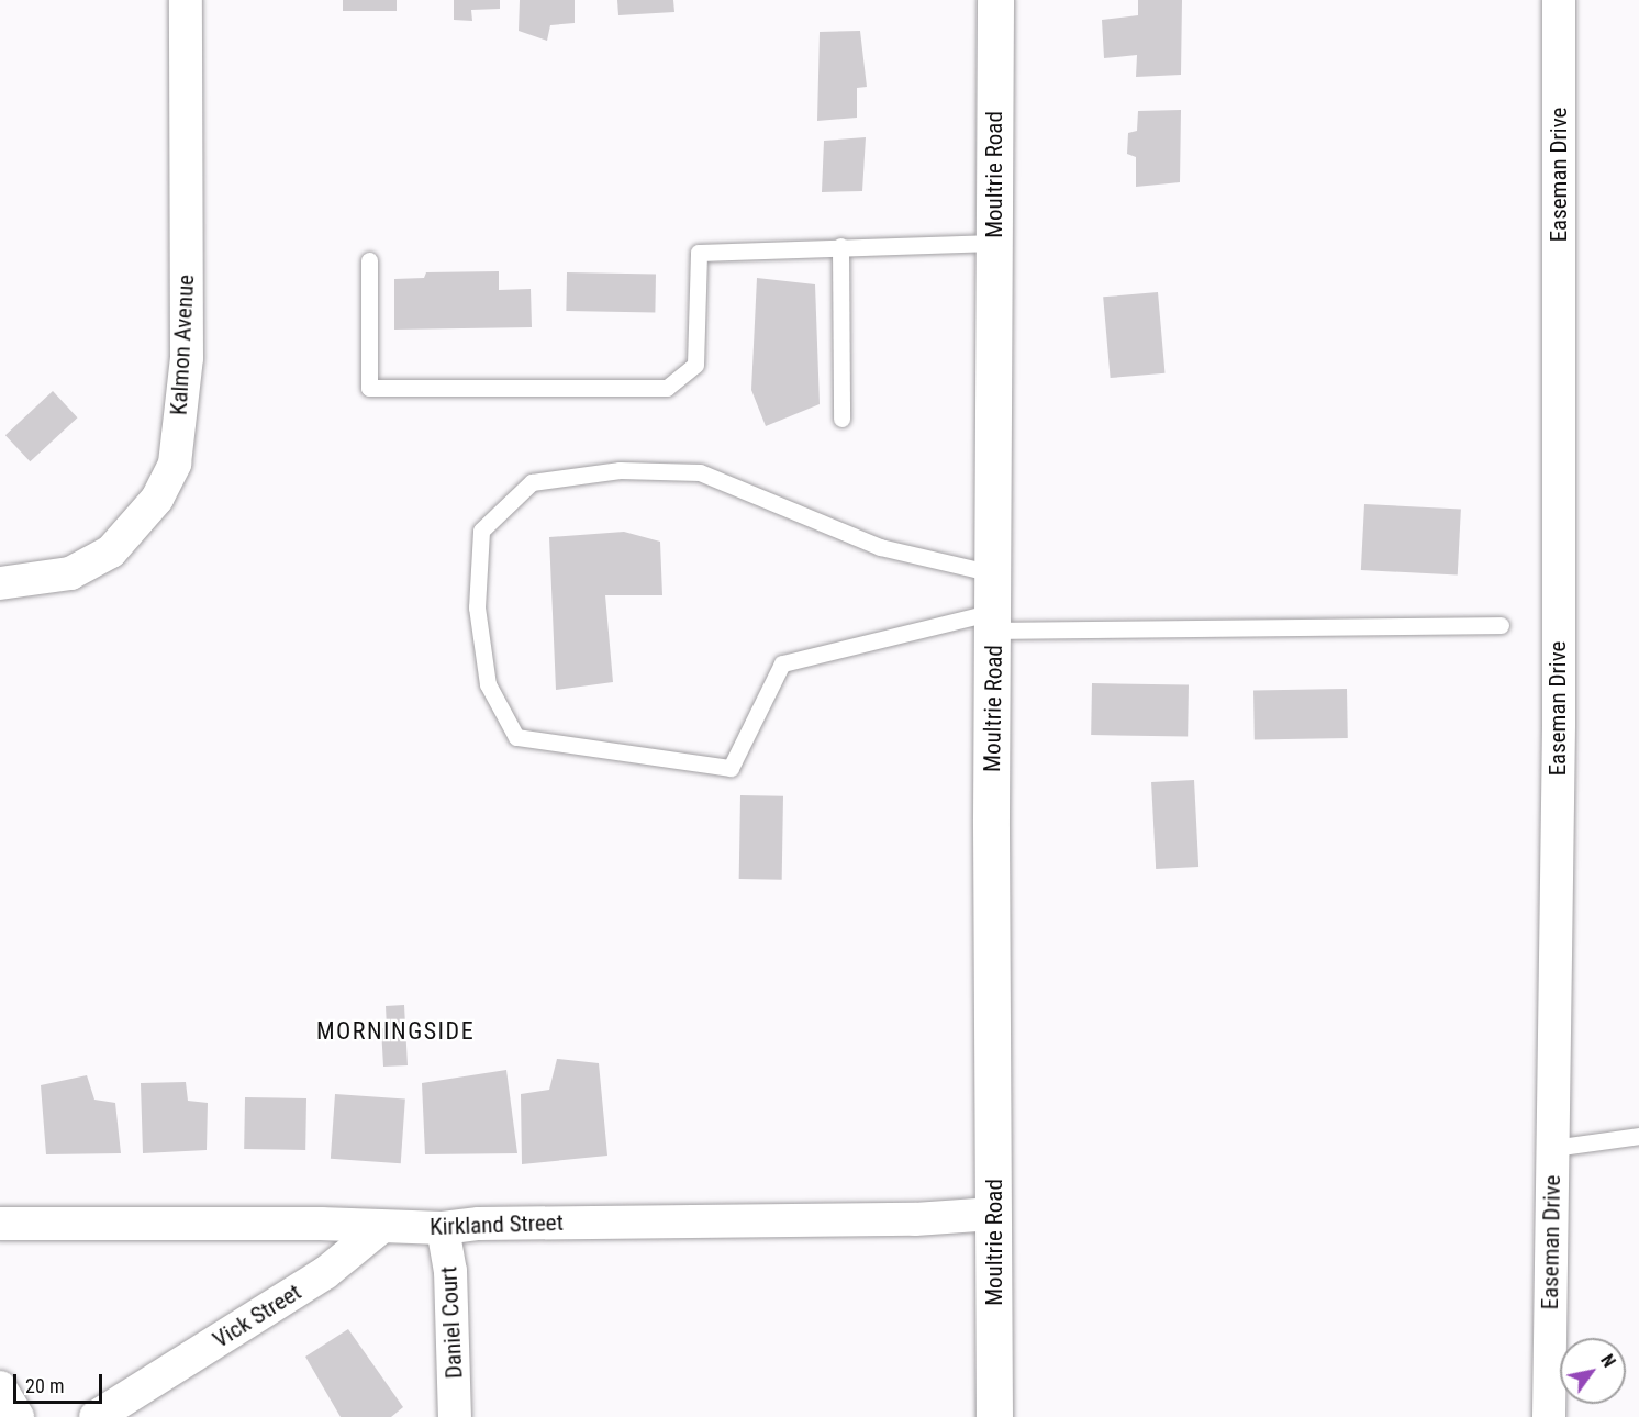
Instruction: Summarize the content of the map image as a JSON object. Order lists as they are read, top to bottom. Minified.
{"streets":{"street":["Moultrie Road","Easeman Drive","Kalmon Avenue","Kirkland Street","Vick Street","Daniel Court"]},"crossings":[["Moultrie Road","Kirkland Street"],["Kirkland Street","Vick Street"],["Kirkland Street","Daniel Court"]],"districts":["MORNINGSIDE"],"scale_bar":"20 m","north":"top right"}
